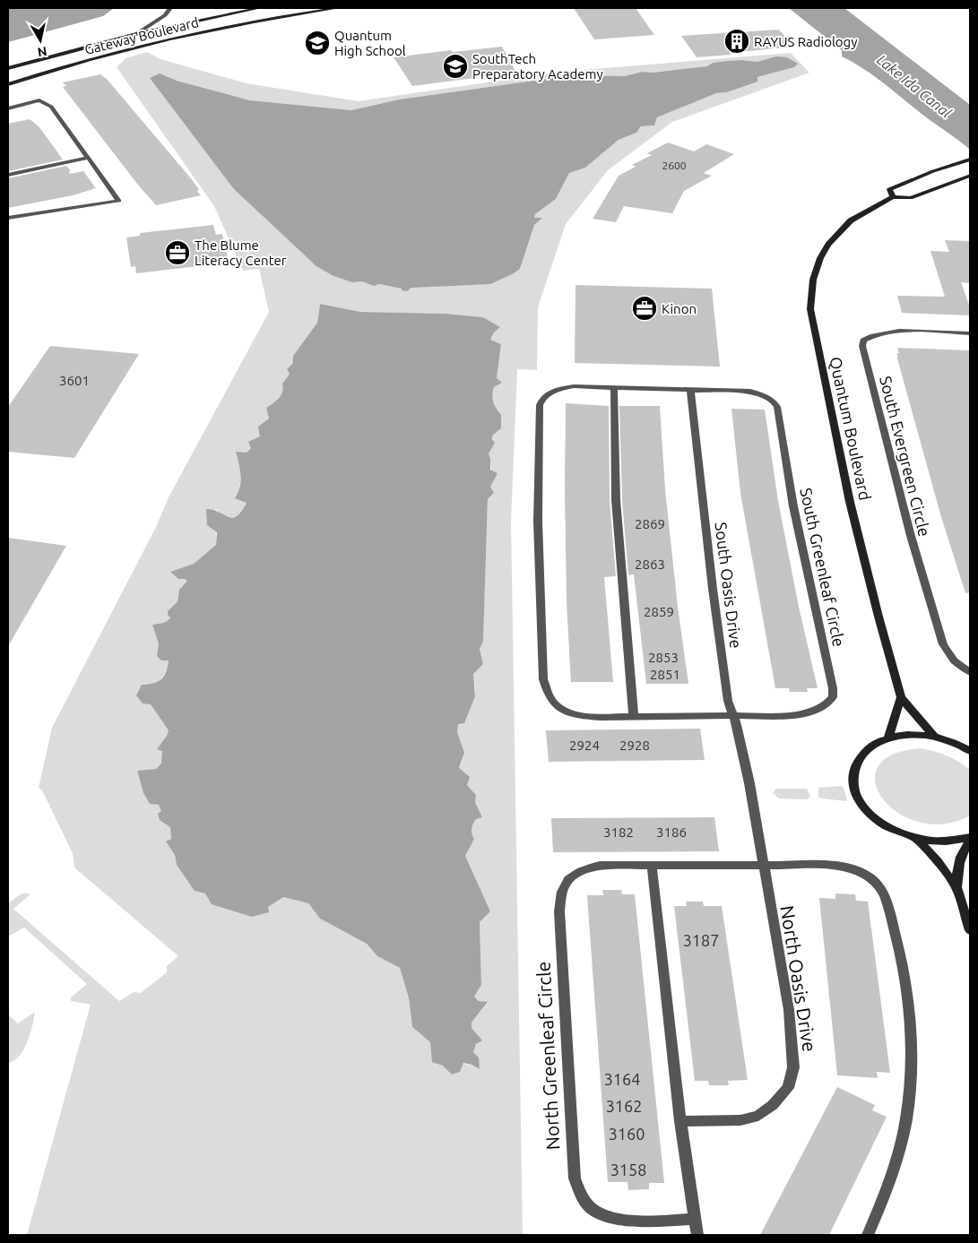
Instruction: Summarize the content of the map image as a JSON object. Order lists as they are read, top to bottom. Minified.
{"streets":{"street":["Gateway Boulevard","Quantum Boulevard","South Evergreen Circle","South Greenleaf Circle","South Oasis Drive","North Oasis Drive","North Greenleaf Circle"]},"crossings":[["South Greenleaf Circle","South Oasis Drive"],["South Oasis Drive","North Oasis Drive"],["North Oasis Drive","North Greenleaf Circle"]],"water":["Lake Ida Canal"],"places":{"building":["RAYUS Radiology"],"school or university":["Quantum High School","SouthTech Preparatory Academy"],"office":["The Blume Literacy Center","Kinon"]},"house_numbers":["2600","3601","2869","2863","2859","2853","2851","2924","2928","3182","3186","3187","3164","3162","3160","3158"],"north":"bottom"}
